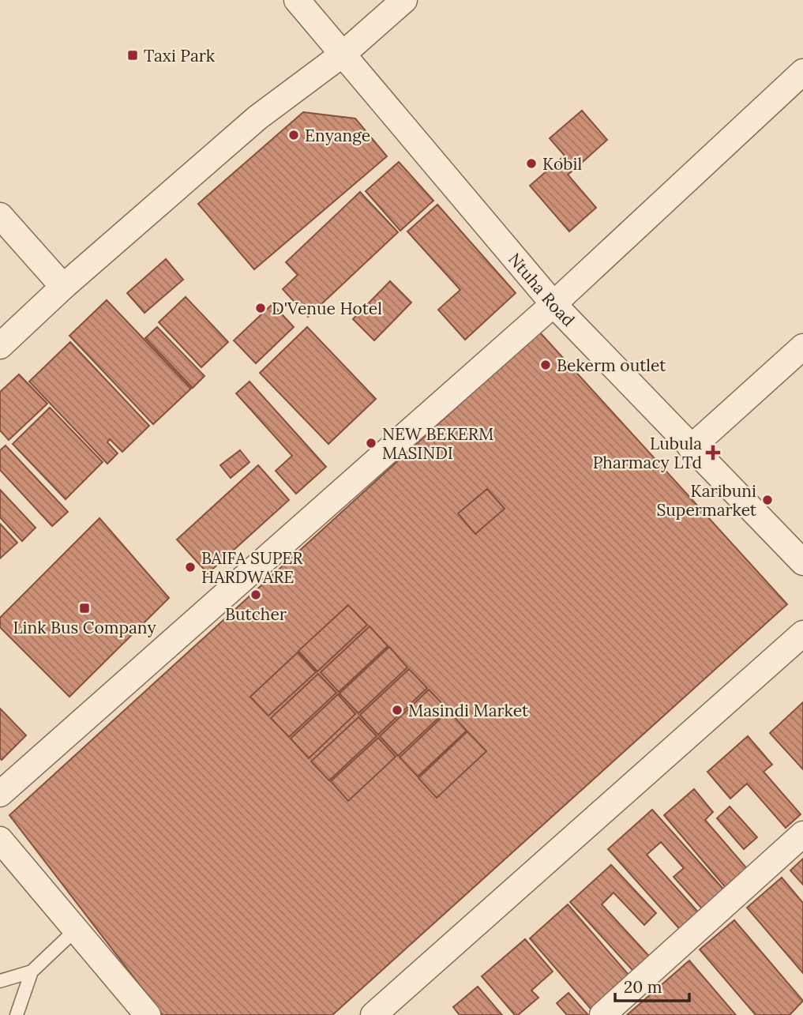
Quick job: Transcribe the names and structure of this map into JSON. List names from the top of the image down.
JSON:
{
  "streets": {
    "street": ["Ntuha Road"]
  },
  "places": {
    "transit": ["Taxi Park", "Link Bus Company"],
    "other": [
      "Enyange",
      "Kobil",
      "D'Venue Hotel",
      "Bekerm outlet",
      "NEW BEKERM MASINDI",
      "Karibuni Supermarket",
      "BAIFA SUPER HARDWARE",
      "Butcher",
      "Masindi Market"
    ],
    "health": ["Lubula Pharmacy LTd"]
  },
  "scale_bar": "20 m"
}
